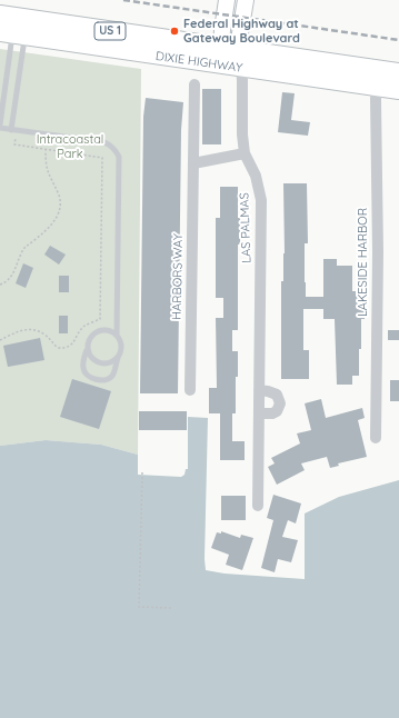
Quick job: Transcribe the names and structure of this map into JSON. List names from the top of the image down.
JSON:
{
  "streets": {
    "main road": ["US 1", "DIXIE HIGHWAY"],
    "street": ["LAS PALMAS", "LAKESIDE HARBOR", "HARBORS WAY"]
  },
  "crossings": [
    ["DIXIE HIGHWAY", "LAS PALMAS"],
    ["DIXIE HIGHWAY", "LAKESIDE HARBOR"]
  ],
  "parks": ["Intracoastal Park"],
  "places": ["Federal Highway at Gateway Boulevard"]
}
